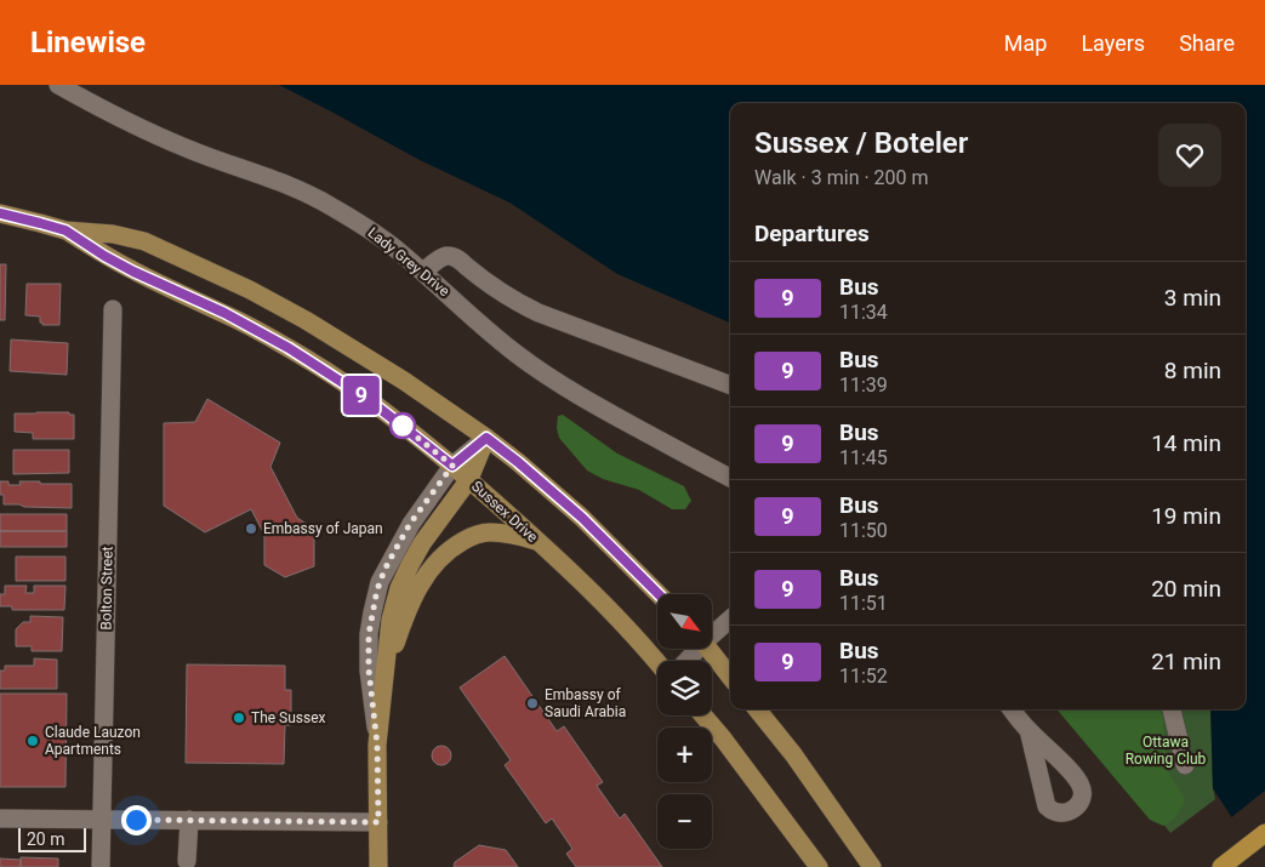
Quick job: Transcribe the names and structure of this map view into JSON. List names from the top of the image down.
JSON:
{
  "streets": {
    "main road": ["Sussex Drive"],
    "street": ["Lady Grey Drive", "Bolton Street"]
  },
  "parks": ["Ottawa Rowing Club"],
  "places": [
    "Embassy of Japan",
    "Embassy of Saudi Arabia",
    "The Sussex",
    "Claude Lauzon Apartments"
  ],
  "lines": ["bus line 9"],
  "scale_bar": "20 m",
  "north": "bottom right",
  "page": {
    "header": "Linewise",
    "nav": ["Map", "Layers", "Share"],
    "on_map": "9",
    "heading": [
      ["Sussex / Boteler", "Walk · 3 min · 200 m"],
      "Departures"
    ],
    "list": [
      {
        "mark": "9",
        "name": "Bus",
        "note": "11:34",
        "value": "3 min"
      },
      {
        "mark": "9",
        "name": "Bus",
        "note": "11:39",
        "value": "8 min"
      },
      {
        "mark": "9",
        "name": "Bus",
        "note": "11:45",
        "value": "14 min"
      },
      {
        "mark": "9",
        "name": "Bus",
        "note": "11:50",
        "value": "19 min"
      },
      {
        "mark": "9",
        "name": "Bus",
        "note": "11:51",
        "value": "20 min"
      },
      {
        "mark": "9",
        "name": "Bus",
        "note": "11:52",
        "value": "21 min"
      }
    ],
    "map_buttons": ["+", "−"],
    "scale": "20 m"
  }
}
